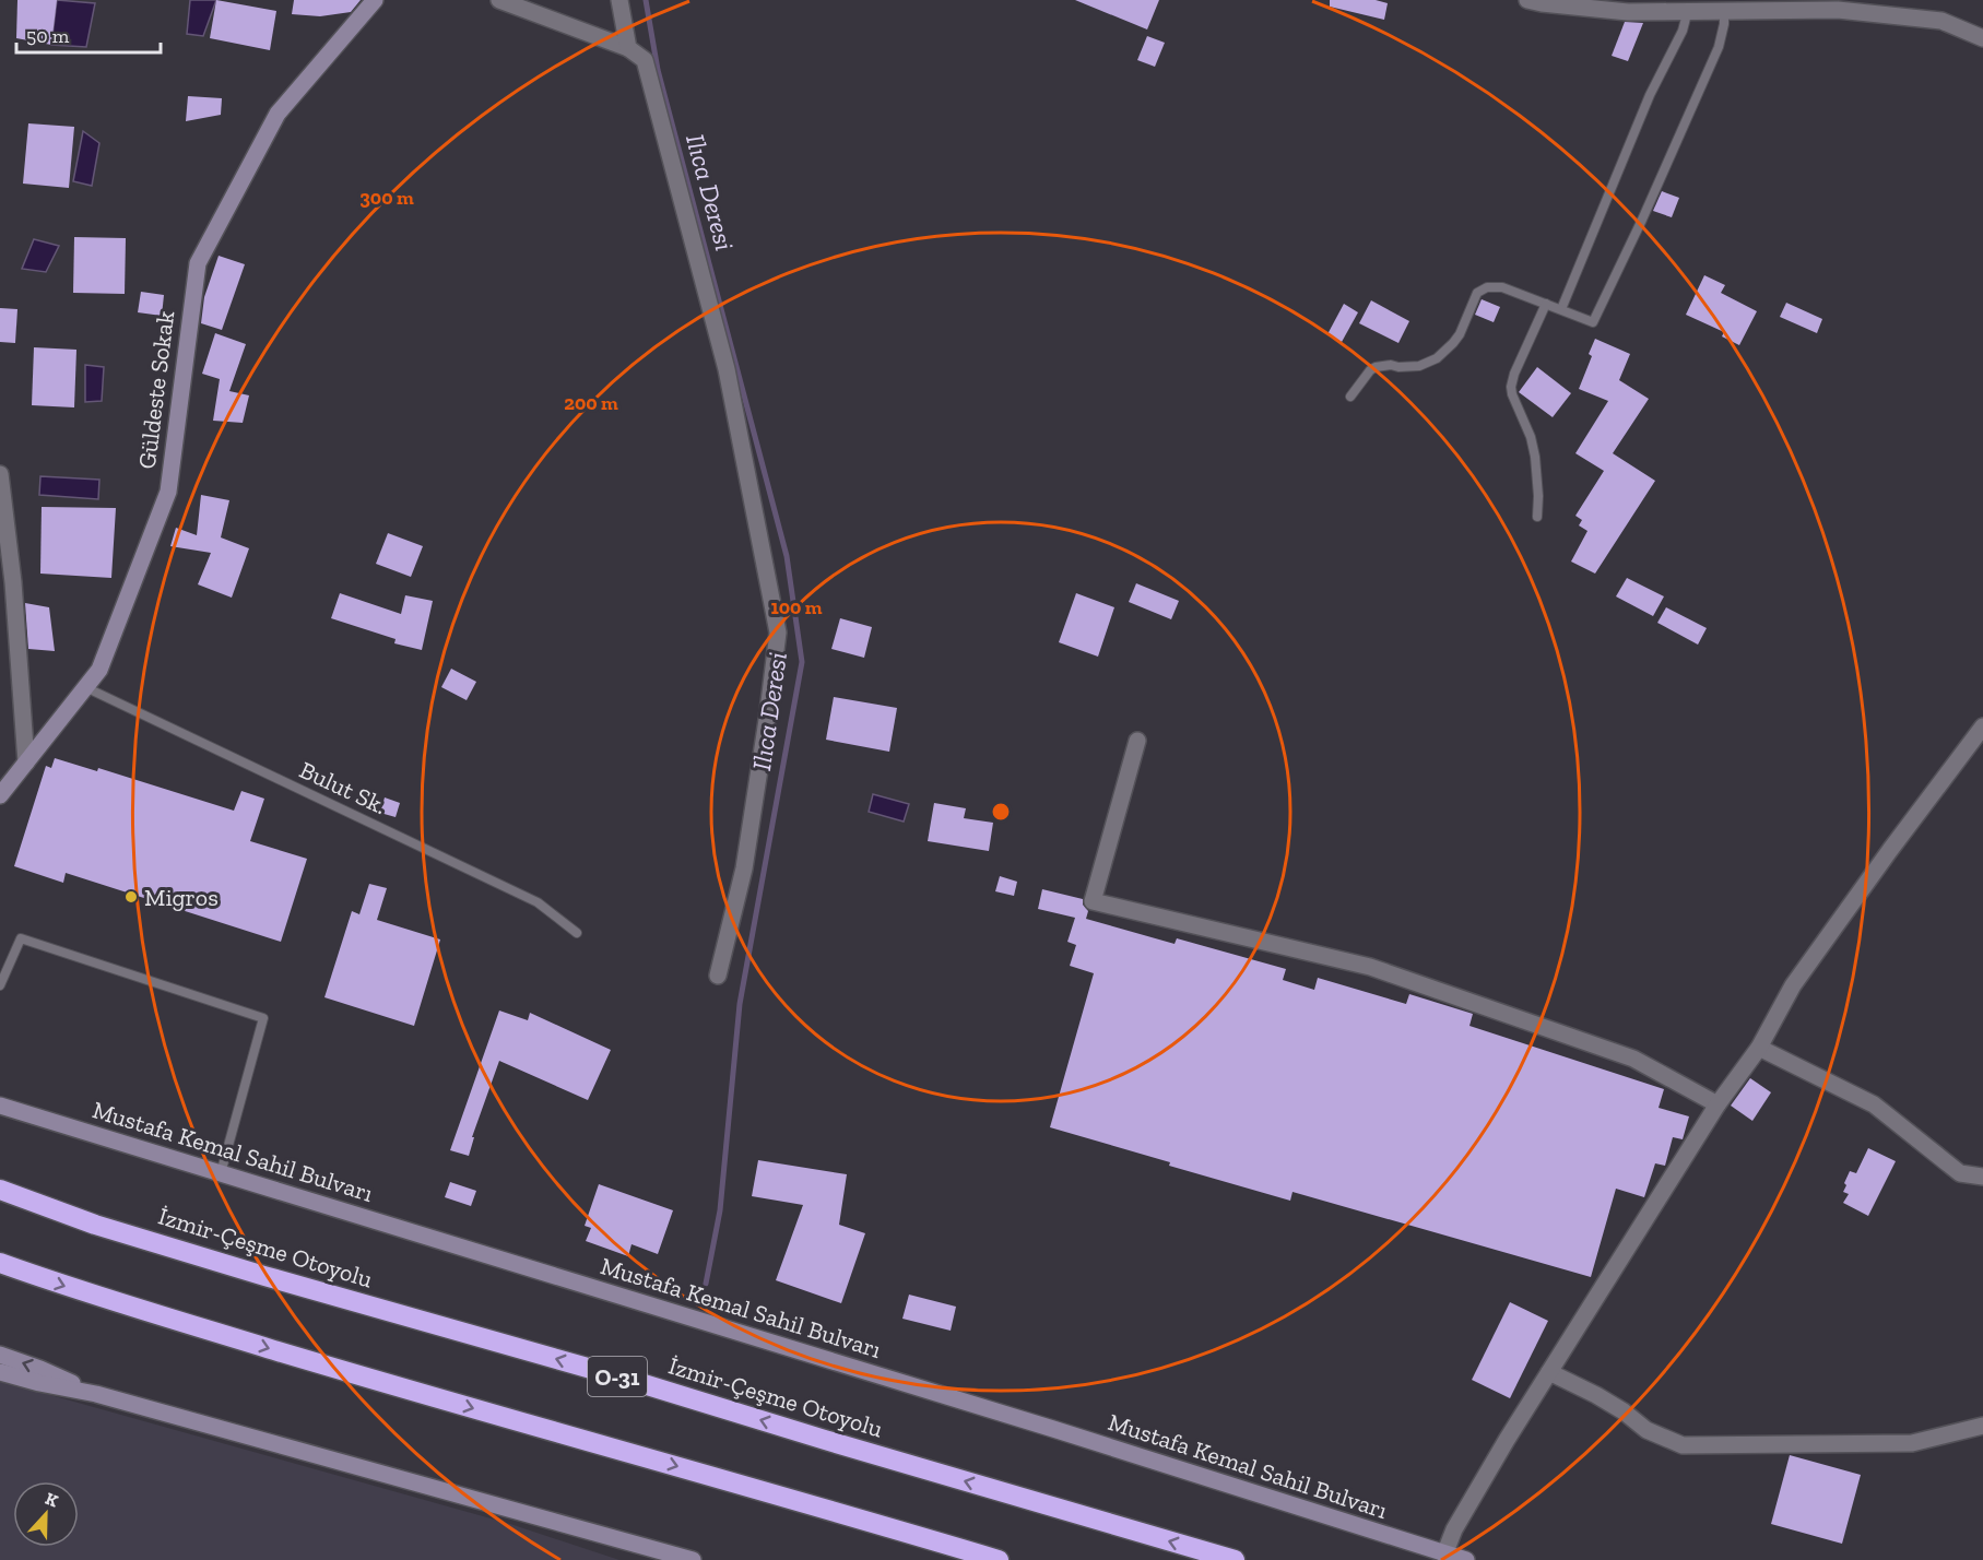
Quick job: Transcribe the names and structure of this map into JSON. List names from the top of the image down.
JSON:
{
  "streets": {
    "highway": ["İzmir-Çeşme Otoyolu", "O-31"],
    "street": ["Güldeste Sokak", "Mustafa Kemal Sahil Bulvarı"],
    "lane": ["Bulut Sk."]
  },
  "crossings": [
    ["Güldeste Sokak", "Bulut Sk."]
  ],
  "water": ["Ilıca Deresi"],
  "places": ["Migros"],
  "scale_bar": "50 m",
  "north": "top",
  "rings": ["300 m", "200 m", "100 m"]
}
